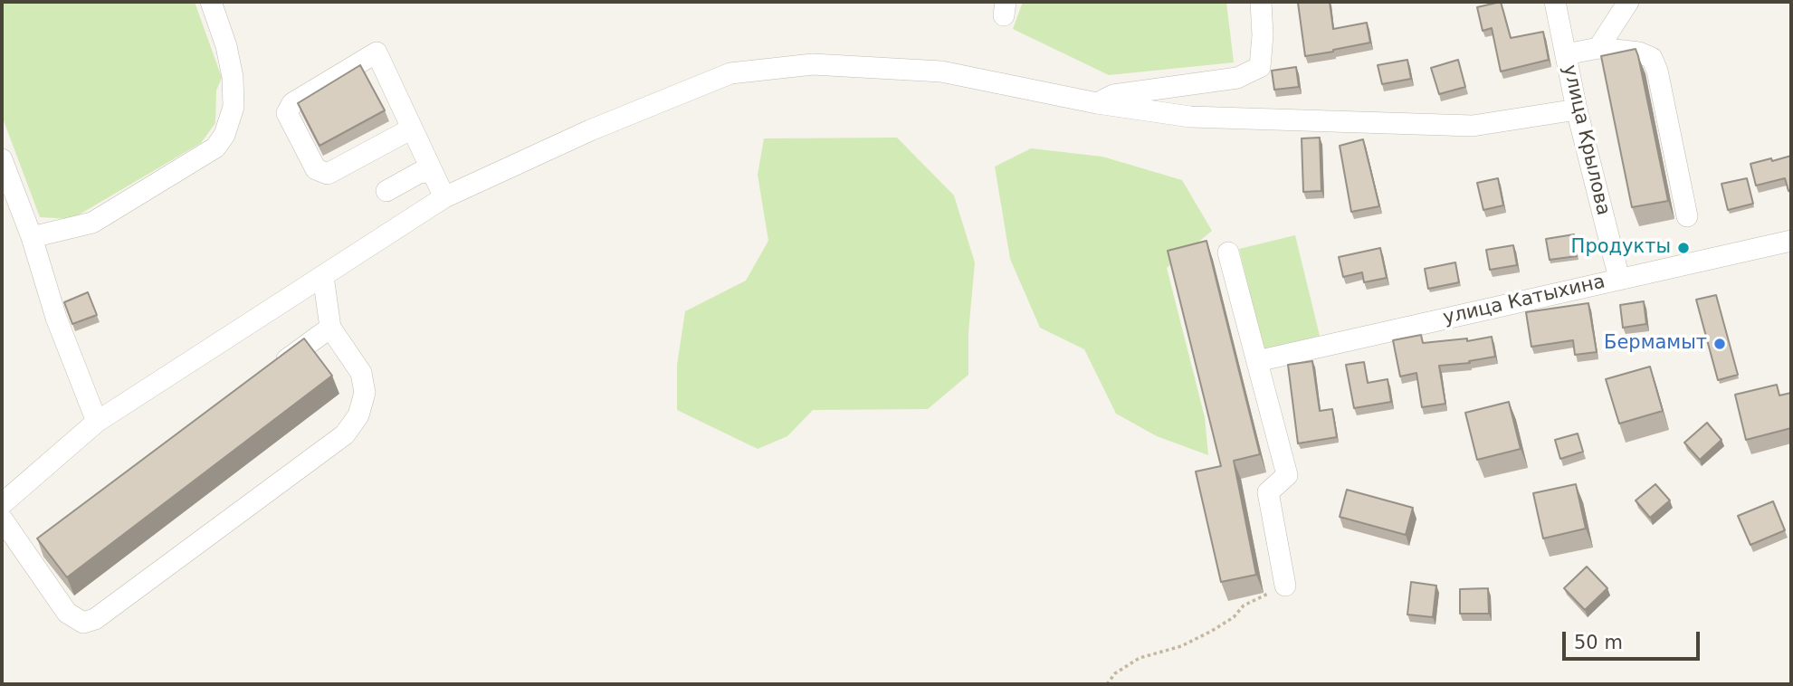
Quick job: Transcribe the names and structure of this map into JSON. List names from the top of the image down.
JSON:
{
  "streets": {
    "street": ["улица Крылова", "улица Катыхина"]
  },
  "crossings": [
    ["улица Крылова", "улица Катыхина"]
  ],
  "places": ["Продукты", "Бермамыт"],
  "scale_bar": "50 m"
}
